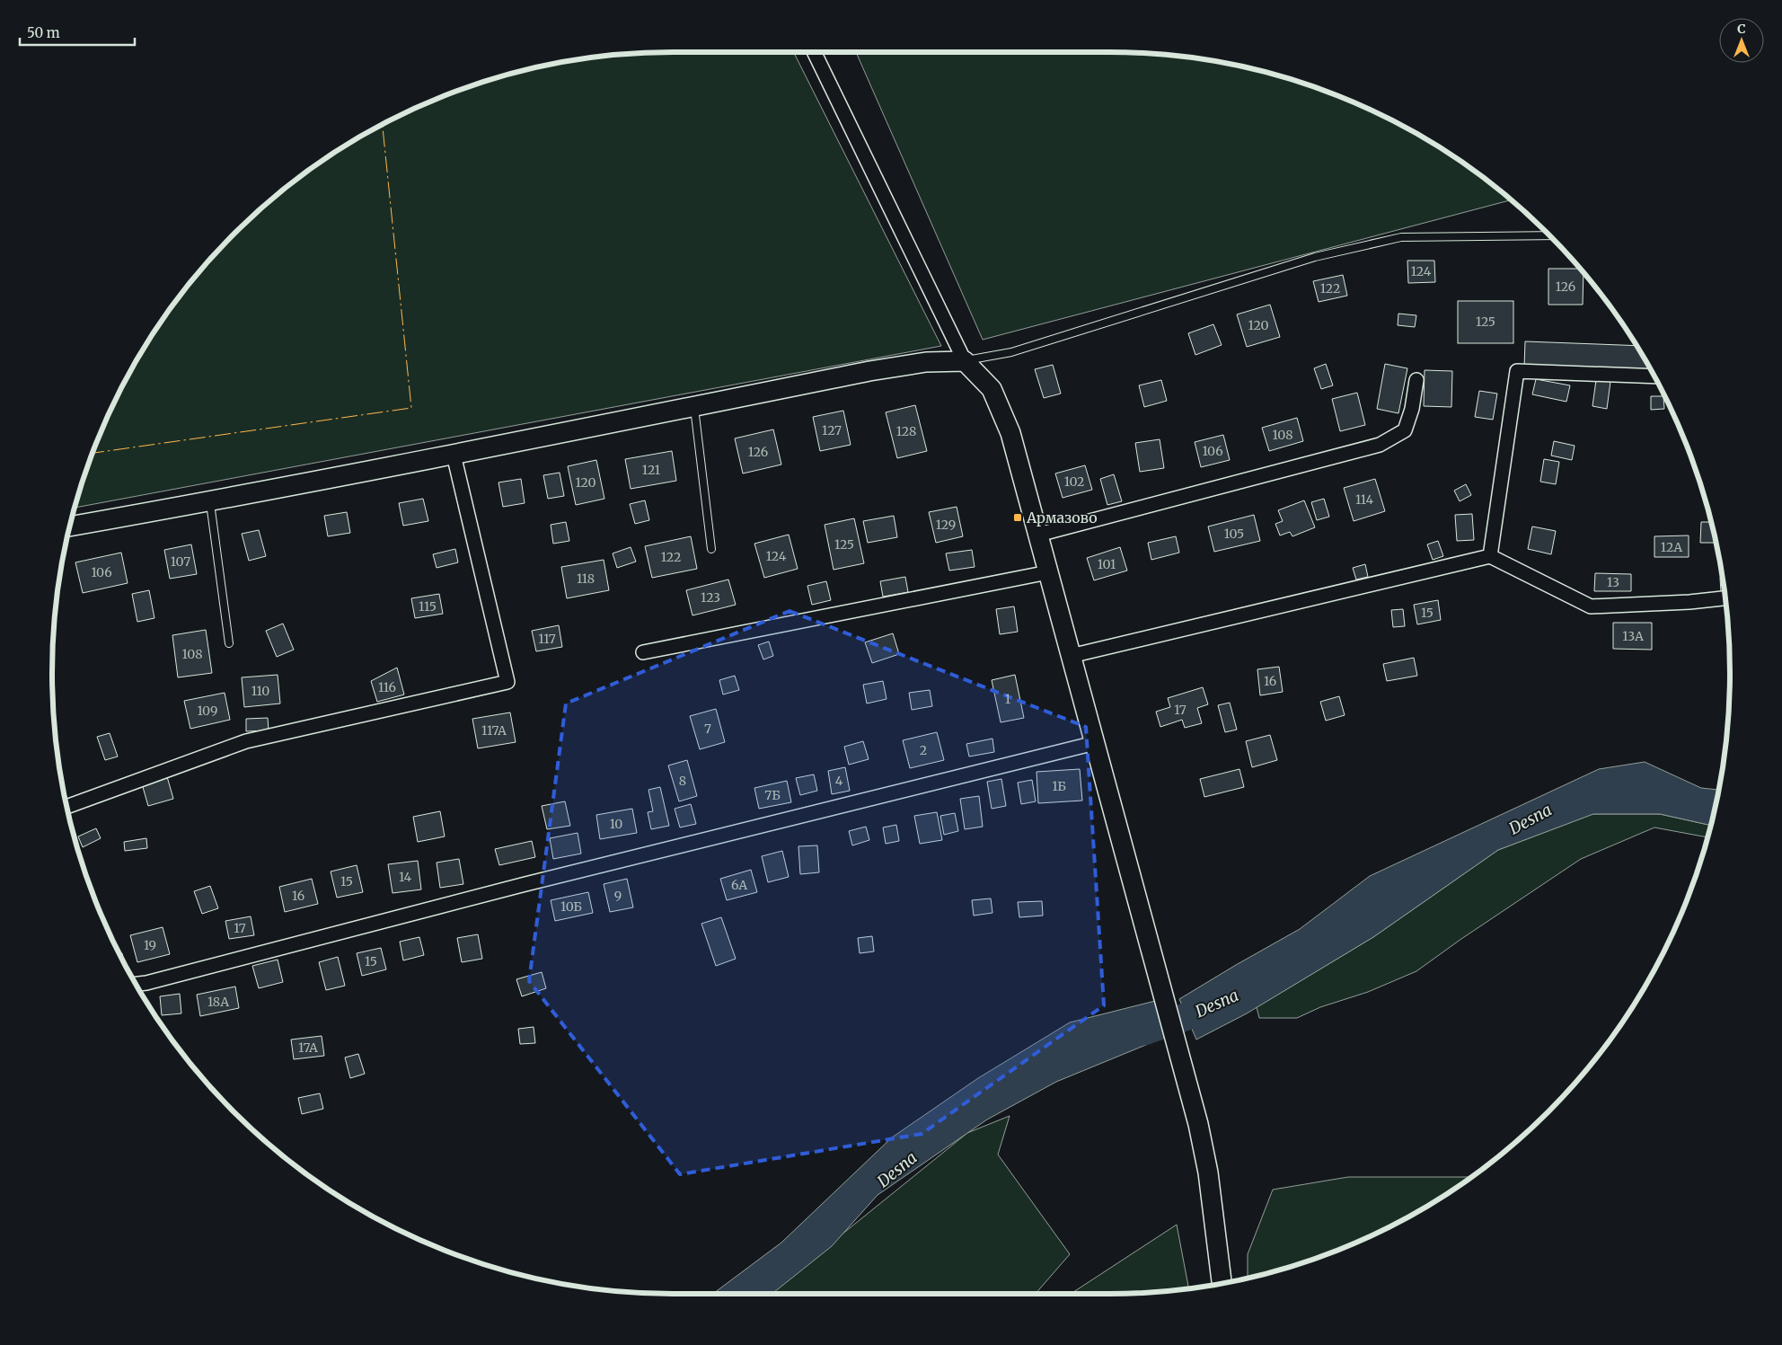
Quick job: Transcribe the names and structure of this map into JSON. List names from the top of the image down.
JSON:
{
  "water": ["Desna"],
  "places": {
    "transit": ["Армазово"]
  },
  "house_numbers": [
    "124",
    "126",
    "122",
    "125",
    "120",
    "127",
    "128",
    "108",
    "106",
    "126",
    "121",
    "102",
    "120",
    "114",
    "129",
    "105",
    "125",
    "12А",
    "124",
    "122",
    "107",
    "101",
    "106",
    "118",
    "13",
    "123",
    "115",
    "15",
    "13А",
    "117",
    "108",
    "16",
    "116",
    "110",
    "1",
    "17",
    "109",
    "7",
    "117А",
    "2",
    "8",
    "4",
    "1Б",
    "7Б",
    "10",
    "14",
    "15",
    "6А",
    "16",
    "9",
    "10Б",
    "17",
    "19",
    "15",
    "18А",
    "17А"
  ],
  "scale_bar": "50 m",
  "north": "top"
}
